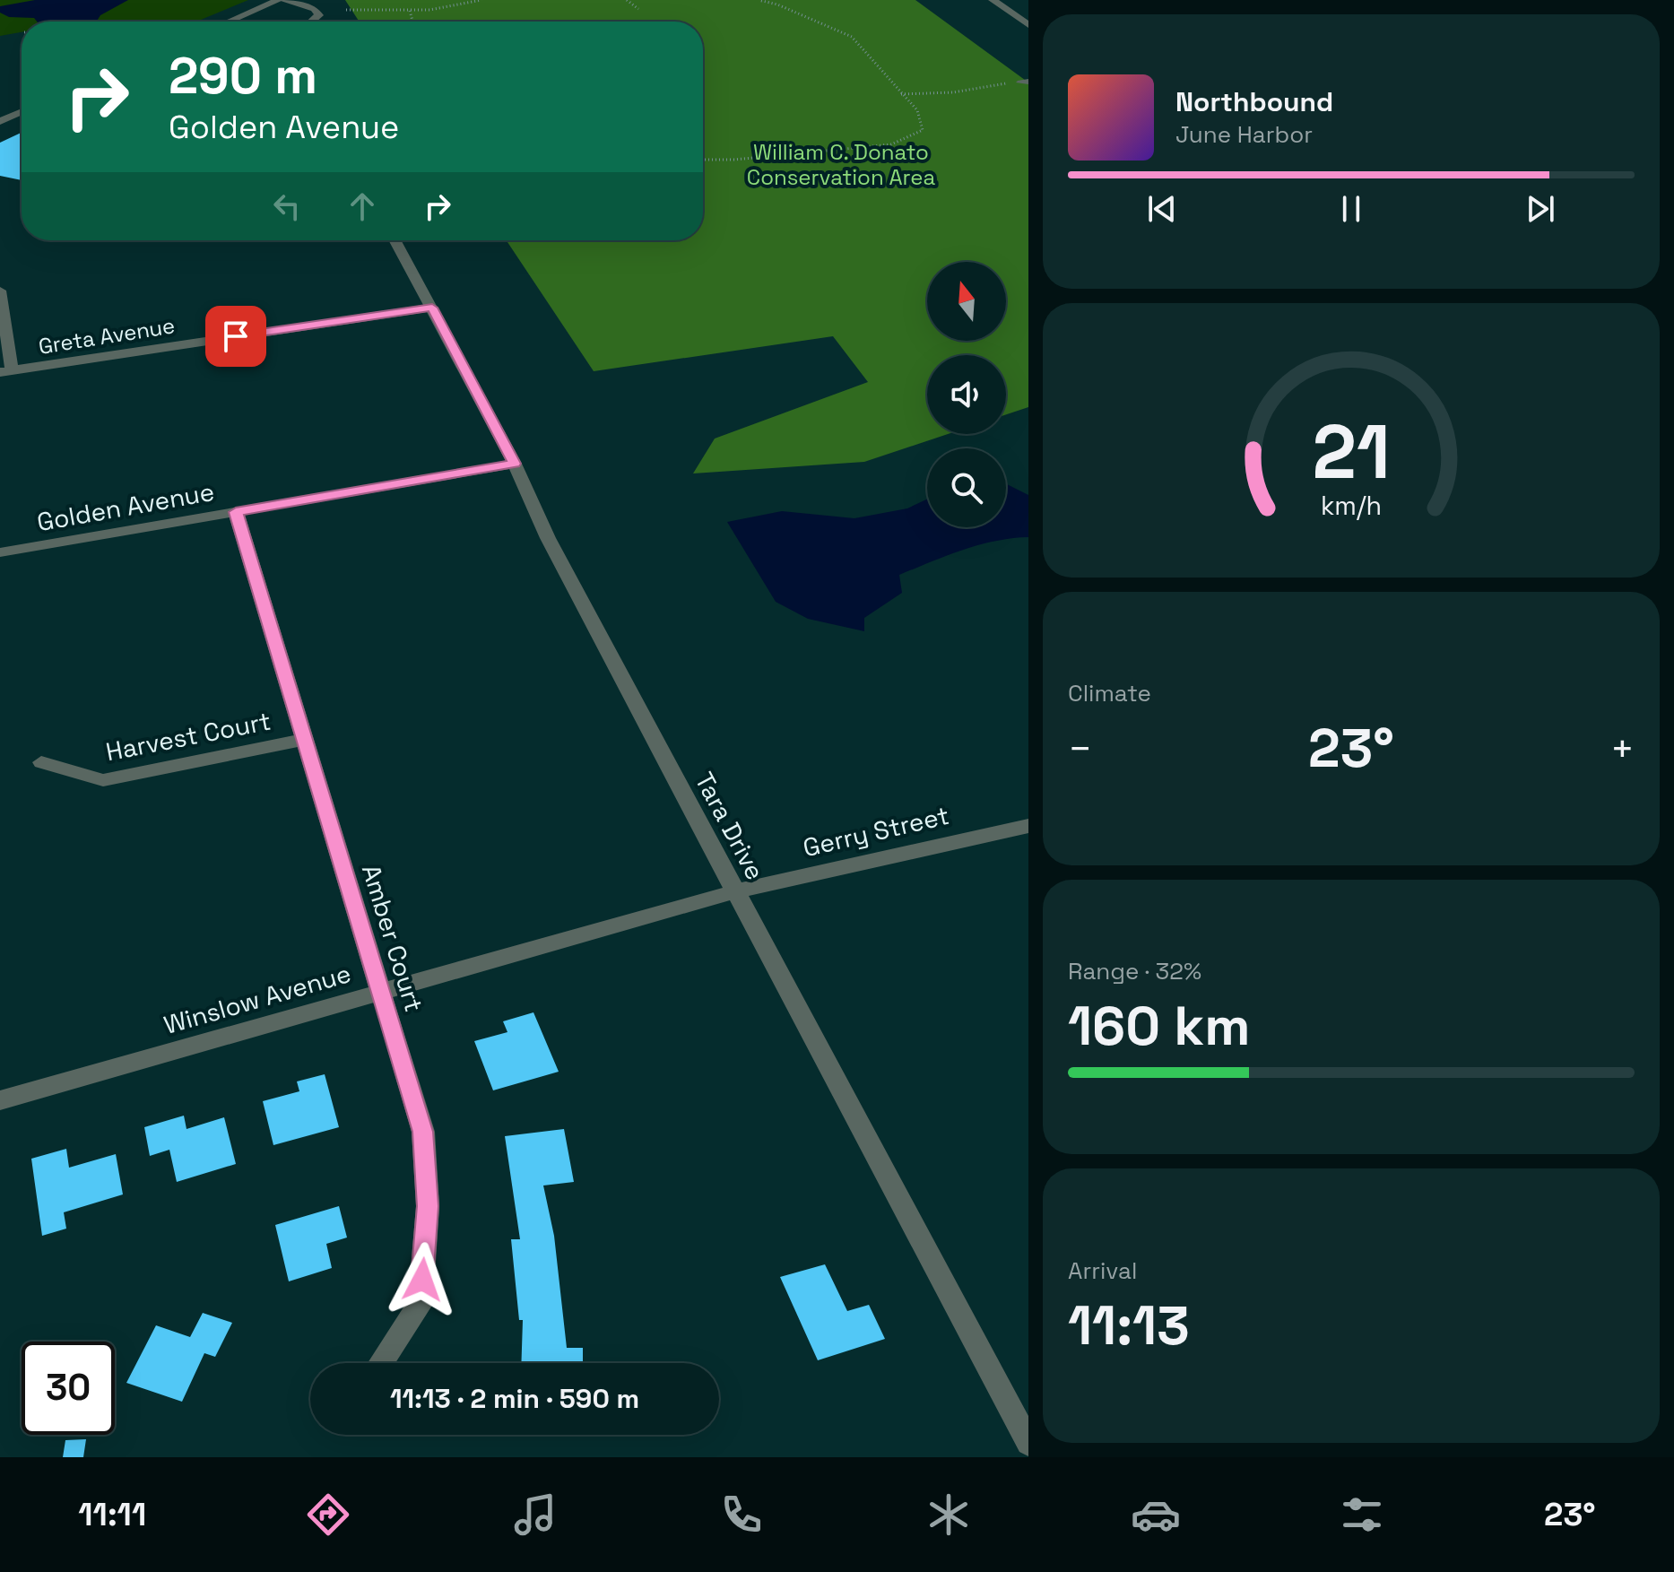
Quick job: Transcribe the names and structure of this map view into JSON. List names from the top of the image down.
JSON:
{
  "streets": {
    "street": [
      "Greta Avenue",
      "Golden Avenue",
      "Harvest Court",
      "Tara Drive",
      "Gerry Street",
      "Amber Court",
      "Winslow Avenue"
    ]
  },
  "crossings": [
    ["Greta Avenue", "Tara Drive"],
    ["Golden Avenue", "Tara Drive"],
    ["Golden Avenue", "Amber Court"],
    ["Harvest Court", "Amber Court"],
    ["Tara Drive", "Gerry Street"],
    ["Tara Drive", "Winslow Avenue"],
    ["Gerry Street", "Winslow Avenue"],
    ["Amber Court", "Winslow Avenue"]
  ],
  "parks": ["William C. Donato Conservation Area"],
  "north": "top",
  "page": {
    "turn": ["290 m", "Golden Avenue"],
    "song": ["Northbound", "June Harbor"],
    "tile": [
      "Climate",
      ["Range · 32%", "160 km"],
      ["Arrival", "11:13"]
    ],
    "heat": ["−", "23°", "+"],
    "limit": "30",
    "trip": "11:13 · 2 min · 590 m",
    "tabs": ["11:11", "23°"],
    "gauge": ["21", "km/h"]
  }
}
